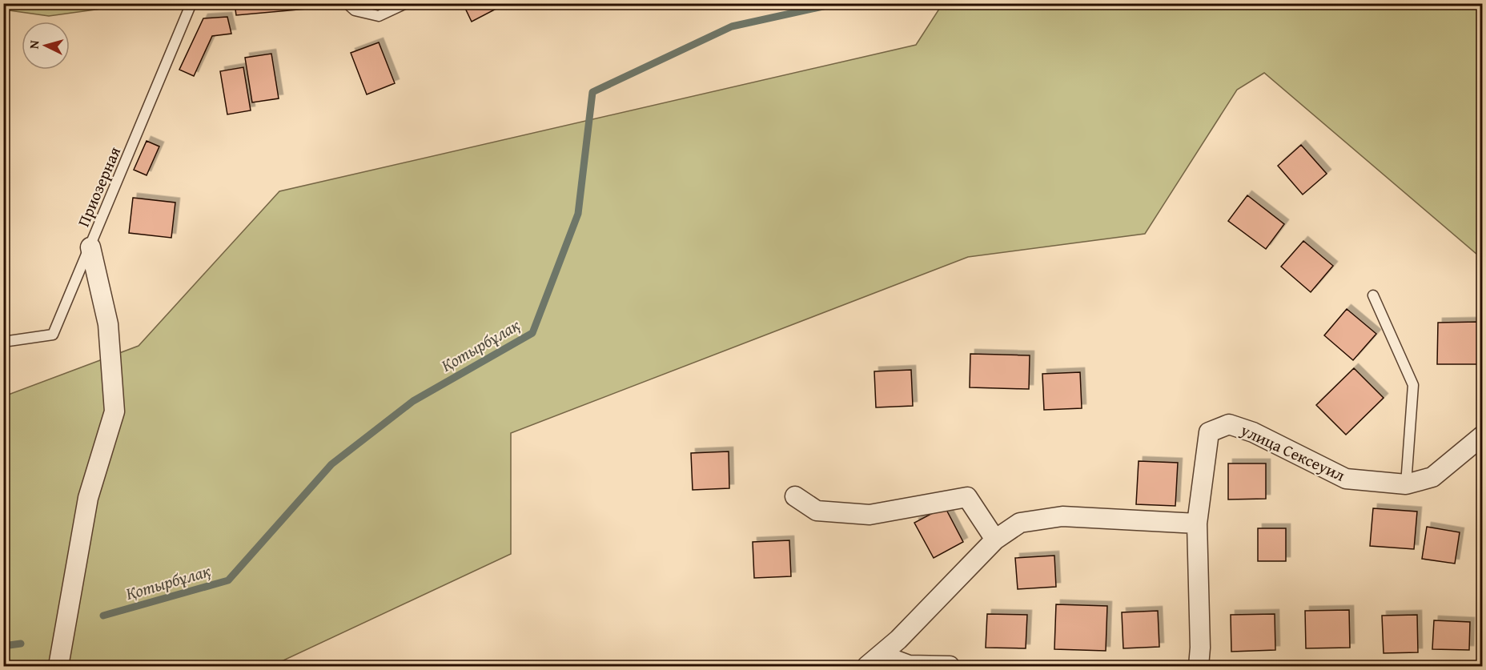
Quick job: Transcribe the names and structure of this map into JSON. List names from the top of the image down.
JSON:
{
  "streets": {
    "street": ["улица Сексеуил"],
    "lane": ["Приозерная"]
  },
  "water": ["Қотырбұлақ"],
  "north": "left"
}
